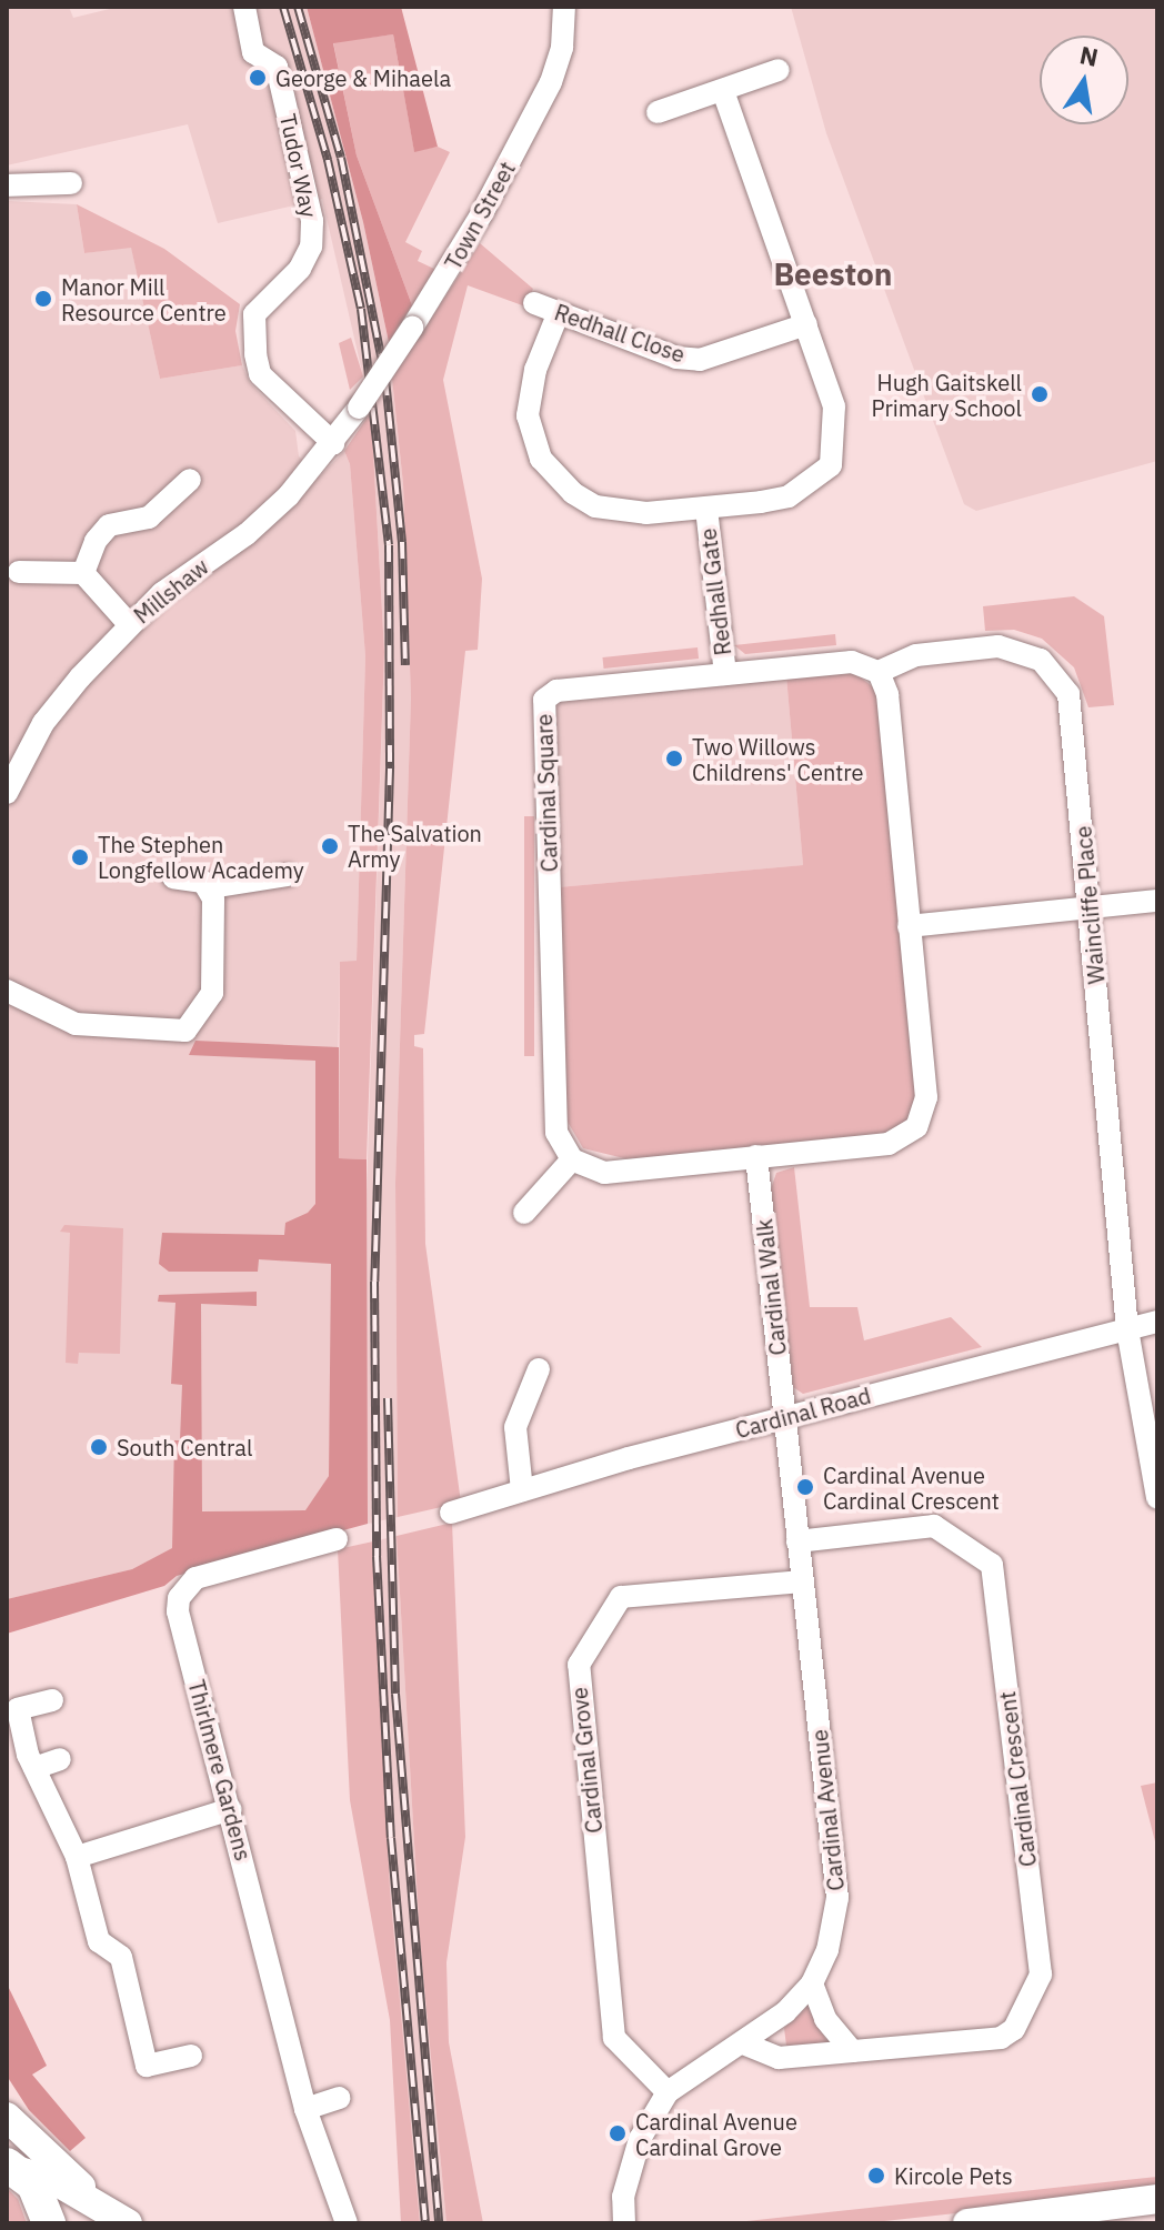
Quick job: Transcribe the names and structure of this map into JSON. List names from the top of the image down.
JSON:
{
  "streets": {
    "street": [
      "Tudor Way",
      "Town Street",
      "Redhall Close",
      "Millshaw",
      "Redhall Gate",
      "Cardinal Square",
      "Waincliffe Place",
      "Cardinal Walk",
      "Cardinal Road",
      "Cardinal Grove",
      "Thirlmere Gardens",
      "Cardinal Crescent",
      "Cardinal Avenue"
    ]
  },
  "crossings": [
    ["Tudor Way", "Millshaw"],
    ["Town Street", "Millshaw"],
    ["Redhall Gate", "Cardinal Square"],
    ["Cardinal Square", "Waincliffe Place"],
    ["Waincliffe Place", "Cardinal Road"],
    ["Cardinal Walk", "Cardinal Road"],
    ["Cardinal Walk", "Cardinal Avenue"],
    ["Cardinal Road", "Cardinal Avenue"],
    ["Cardinal Grove", "Cardinal Avenue"],
    ["Cardinal Crescent", "Cardinal Avenue"]
  ],
  "districts": ["Beeston"],
  "places": [
    "George & Mihaela",
    "Manor Mill Resource Centre",
    "Hugh Gaitskell Primary School",
    "Two Willows Childrens' Centre",
    "The Salvation Army",
    "The Stephen Longfellow Academy",
    "South Central",
    "Cardinal Avenue Cardinal Crescent",
    "Cardinal Avenue Cardinal Grove",
    "Kircole Pets"
  ],
  "north": "top"
}
